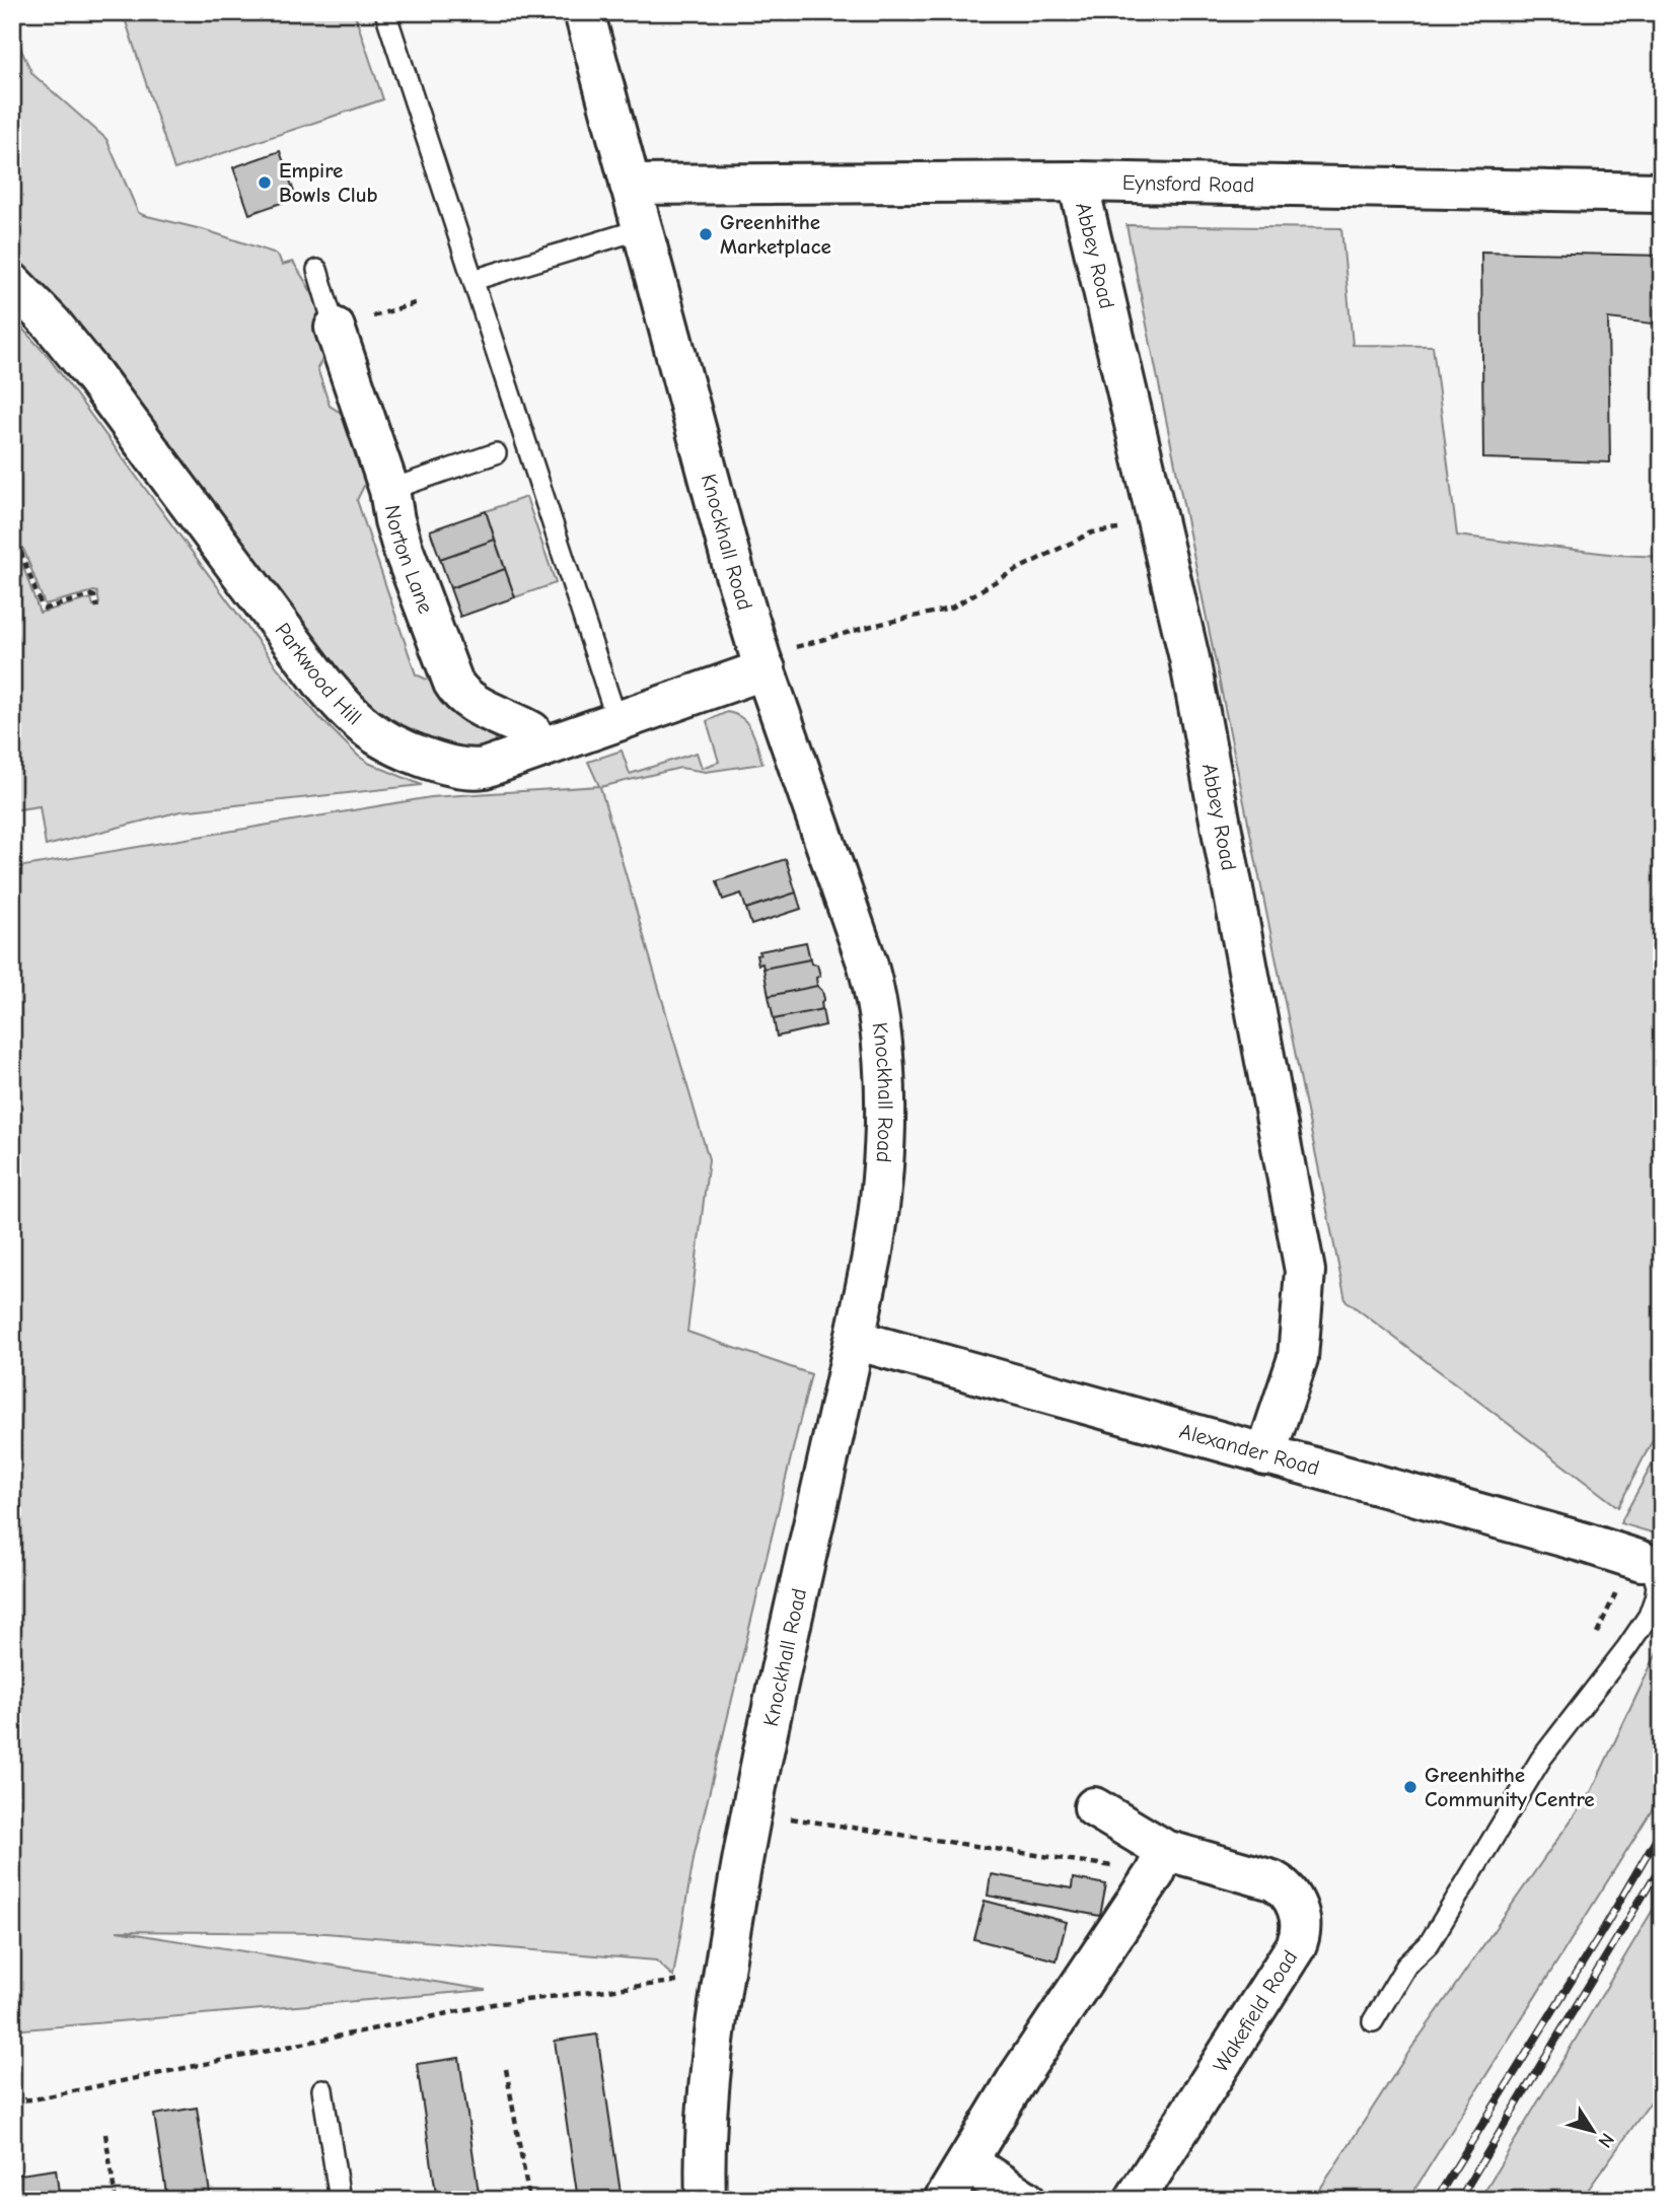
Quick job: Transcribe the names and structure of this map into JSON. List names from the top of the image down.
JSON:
{
  "streets": {
    "street": [
      "Eynsford Road",
      "Abbey Road",
      "Knockhall Road",
      "Norton Lane",
      "Parkwood Hill",
      "Alexander Road",
      "Wakefield Road"
    ]
  },
  "crossings": [
    ["Eynsford Road", "Abbey Road"],
    ["Eynsford Road", "Knockhall Road"],
    ["Abbey Road", "Alexander Road"],
    ["Knockhall Road", "Parkwood Hill"],
    ["Knockhall Road", "Alexander Road"],
    ["Norton Lane", "Parkwood Hill"]
  ],
  "places": ["Empire Bowls Club", "Greenhithe Marketplace", "Greenhithe Community Centre"],
  "north": "bottom right"
}
